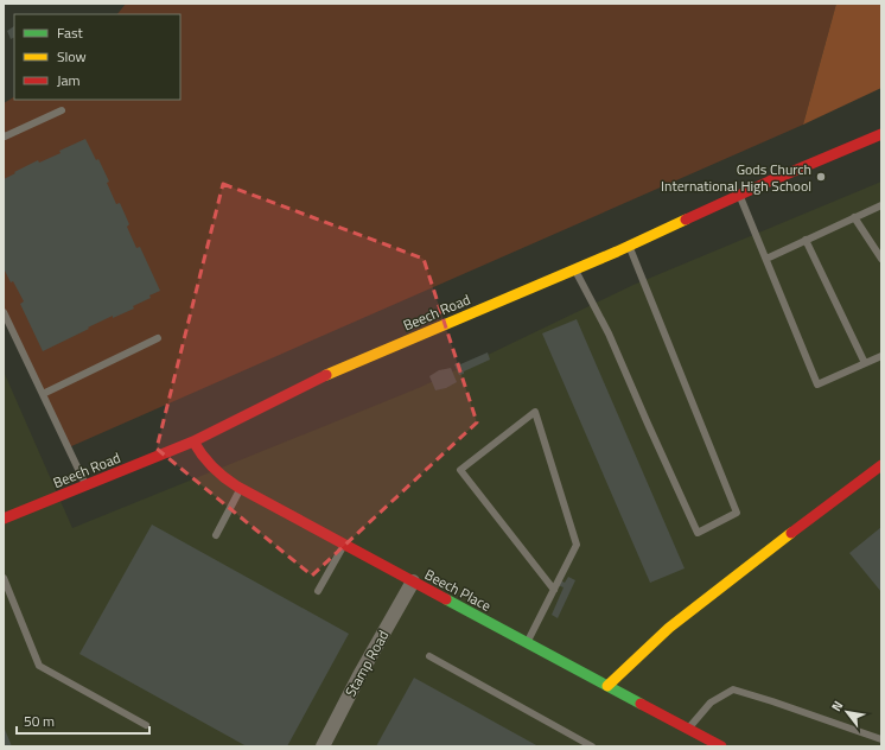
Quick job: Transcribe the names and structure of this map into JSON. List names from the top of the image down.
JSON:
{
  "streets": {
    "street": ["Beech Road", "Beech Place", "Stamp Road"]
  },
  "crossings": [
    ["Beech Road", "Beech Place"],
    ["Beech Place", "Stamp Road"]
  ],
  "places": ["Gods Church International High School"],
  "legend": ["Fast", "Slow", "Jam"],
  "scale_bar": "50 m",
  "north": "top left"
}
